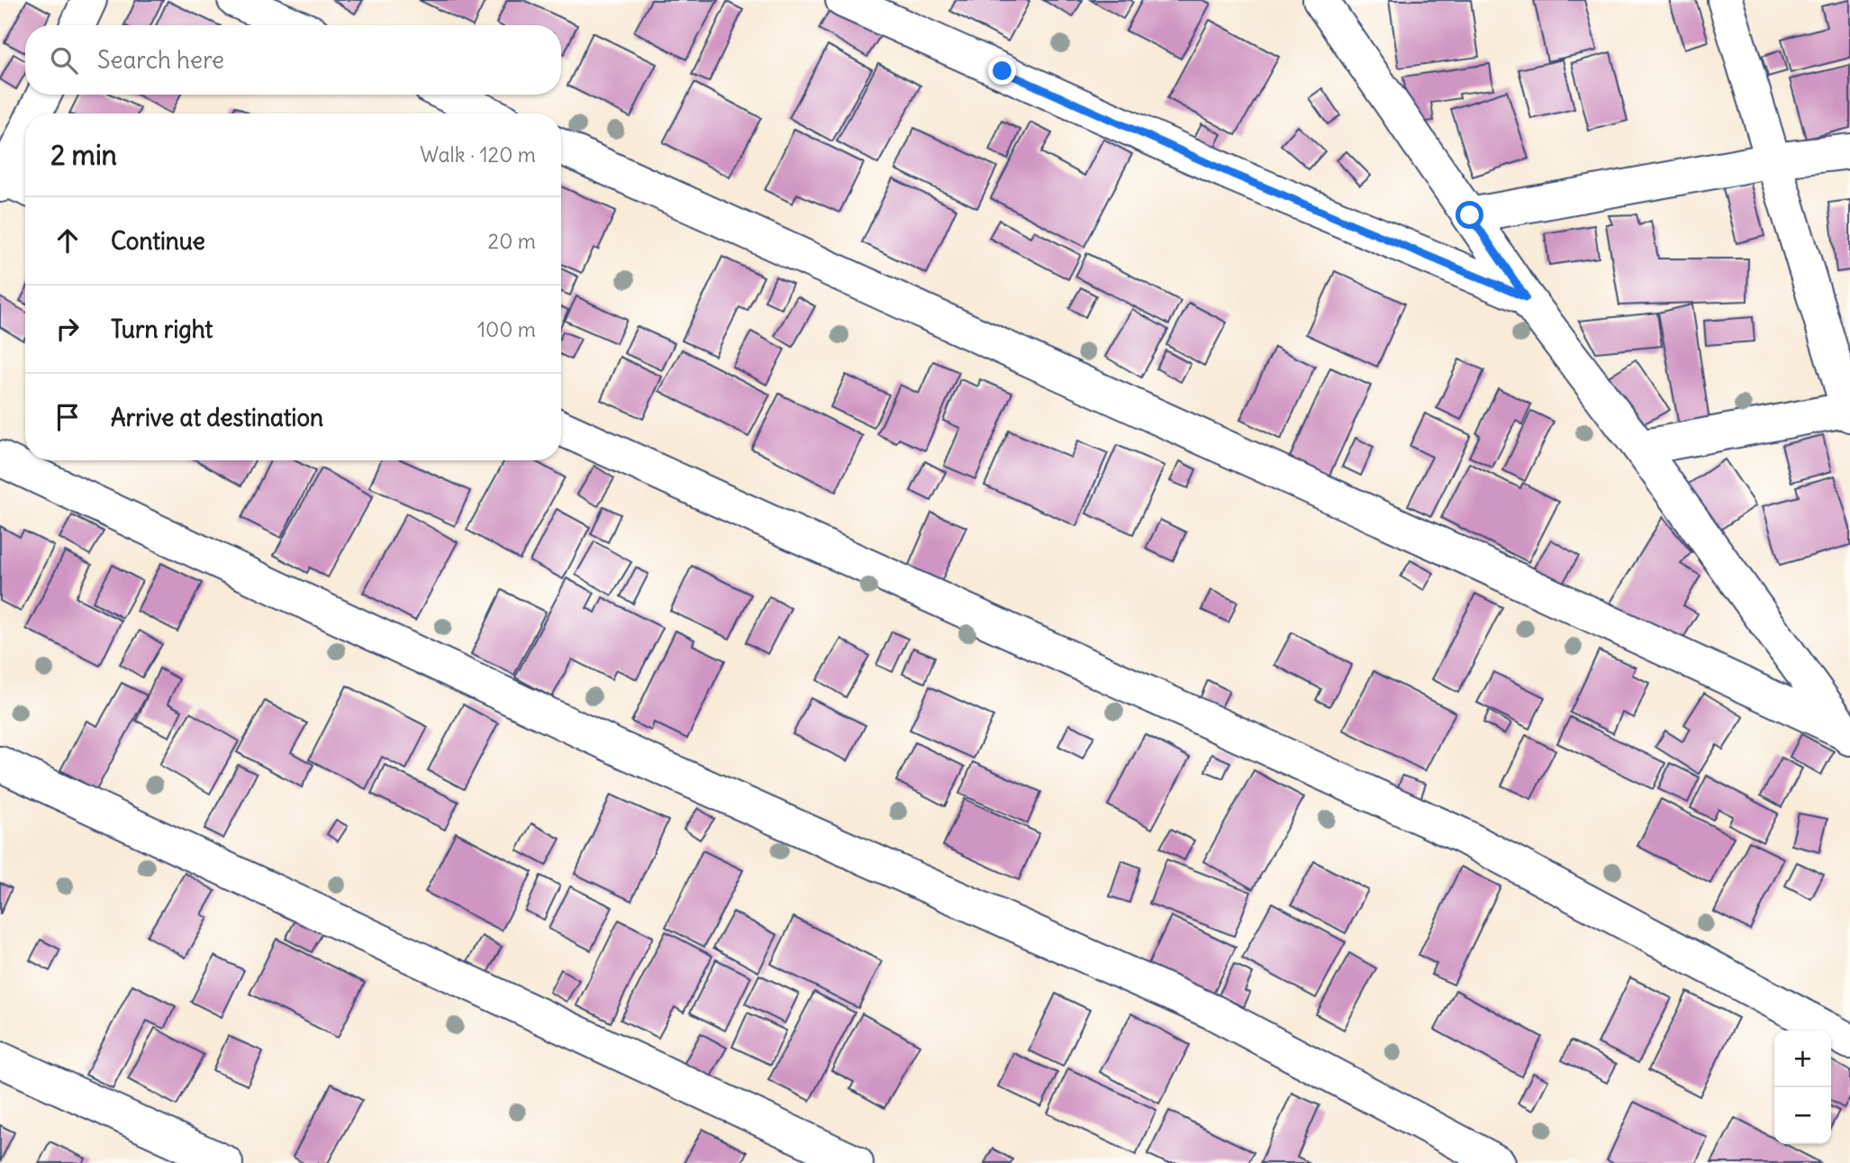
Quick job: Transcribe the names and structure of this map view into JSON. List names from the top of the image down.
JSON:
{
  "page": {
    "search": "Search here",
    "heading": ["2 min", "Walk · 120 m"],
    "list": [
      ["Continue", "20 m"],
      ["Turn right", "100 m"],
      "Arrive at destination"
    ],
    "map_buttons": ["+", "−"]
  }
}
